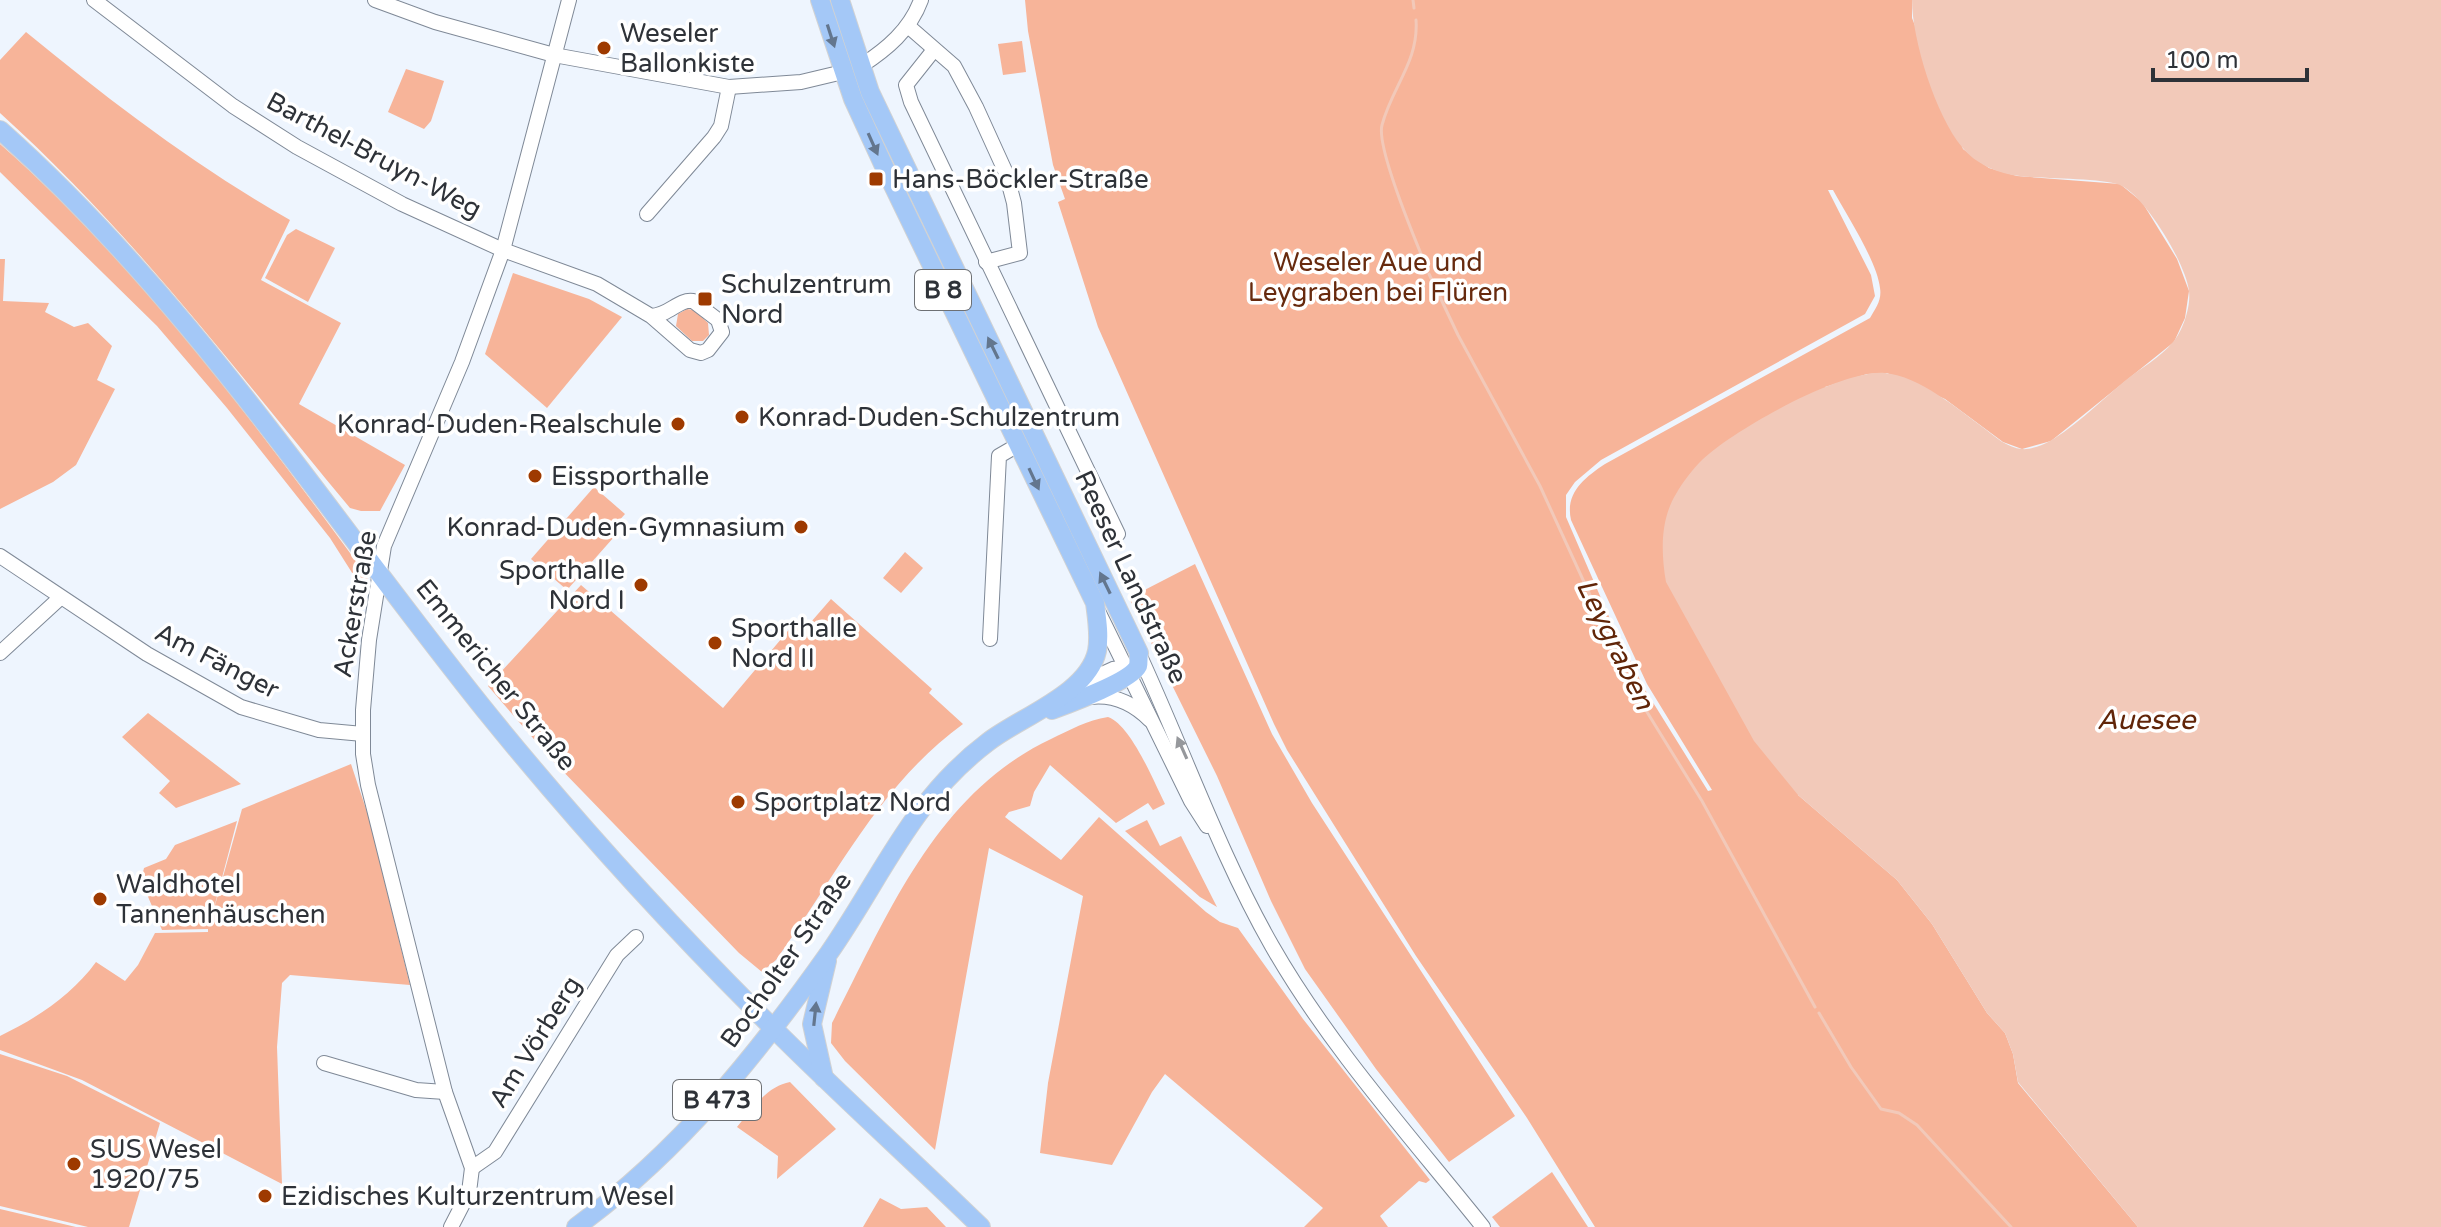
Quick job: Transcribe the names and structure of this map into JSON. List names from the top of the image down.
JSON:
{
  "streets": {
    "main road": [
      "B 8",
      "Reeser Landstraße",
      "Emmericher Straße",
      "Bocholter Straße",
      "B 473"
    ],
    "street": [
      "Barthel-Bruyn-Weg",
      "Ackerstraße",
      "Am Fänger",
      "Am Vörberg"
    ]
  },
  "crossings": [
    ["Barthel-Bruyn-Weg", "Ackerstraße"],
    ["B 8", "Reeser Landstraße"],
    ["B 8", "Bocholter Straße"],
    ["Reeser Landstraße", "Bocholter Straße"],
    ["Ackerstraße", "Am Fänger"],
    ["Ackerstraße", "Emmericher Straße"],
    ["Ackerstraße", "Am Vörberg"],
    ["Emmericher Straße", "Bocholter Straße"]
  ],
  "water": ["Leygraben", "Auesee"],
  "parks": ["Weseler Aue und Leygraben bei Flüren"],
  "places": {
    "other": [
      "Weseler Ballonkiste",
      "Konrad-Duden-Schulzentrum",
      "Konrad-Duden-Realschule",
      "Eissporthalle",
      "Konrad-Duden-Gymnasium",
      "Sporthalle Nord I",
      "Sporthalle Nord II",
      "Sportplatz Nord",
      "Waldhotel Tannenhäuschen",
      "SUS Wesel 1920/75",
      "Ezidisches Kulturzentrum Wesel"
    ],
    "transit": ["Hans-Böckler-Straße", "Schulzentrum Nord"]
  },
  "scale_bar": "100 m"
}
